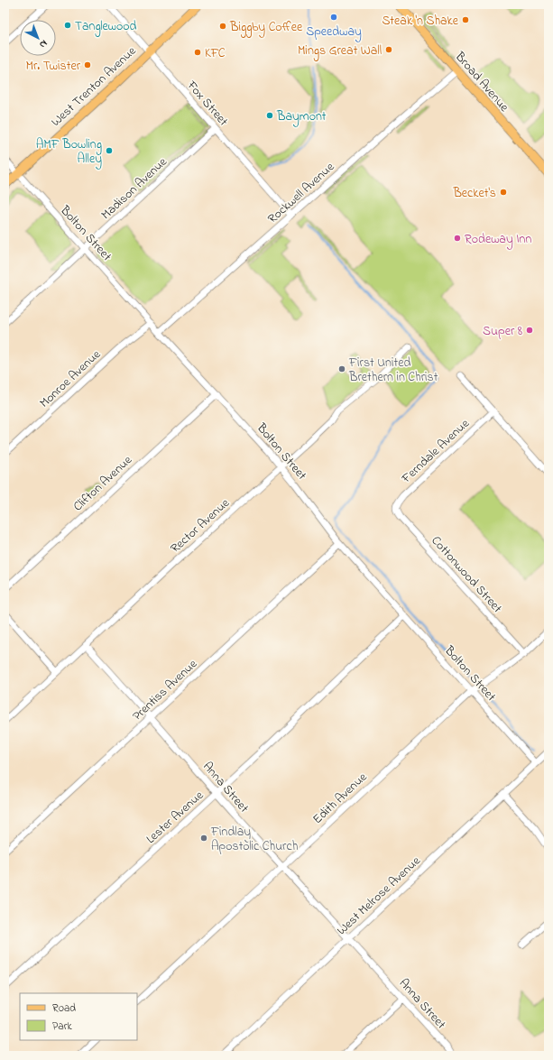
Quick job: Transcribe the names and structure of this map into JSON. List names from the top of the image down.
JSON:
{
  "streets": {
    "main road": ["Broad Avenue", "West Trenton Avenue"],
    "street": [
      "Fox Street",
      "Madison Avenue",
      "Rockwell Avenue",
      "Bolton Street",
      "Monroe Avenue",
      "Ferndale Avenue",
      "Clifton Avenue",
      "Rector Avenue",
      "Cottonwood Street",
      "Prentiss Avenue",
      "Anna Street",
      "Edith Avenue",
      "Lester Avenue",
      "West Melrose Avenue"
    ]
  },
  "crossings": [
    ["Broad Avenue", "Rockwell Avenue"],
    ["West Trenton Avenue", "Fox Street"],
    ["West Trenton Avenue", "Bolton Street"],
    ["Fox Street", "Madison Avenue"],
    ["Fox Street", "Rockwell Avenue"],
    ["Madison Avenue", "Bolton Street"],
    ["Rockwell Avenue", "Bolton Street"],
    ["Bolton Street", "Monroe Avenue"],
    ["Bolton Street", "Clifton Avenue"],
    ["Bolton Street", "Rector Avenue"],
    ["Bolton Street", "Prentiss Avenue"],
    ["Bolton Street", "Edith Avenue"],
    ["Bolton Street", "Lester Avenue"],
    ["Bolton Street", "West Melrose Avenue"],
    ["Ferndale Avenue", "Cottonwood Street"],
    ["Rector Avenue", "Anna Street"],
    ["Cottonwood Street", "Edith Avenue"],
    ["Prentiss Avenue", "Anna Street"],
    ["Anna Street", "Edith Avenue"],
    ["Anna Street", "Lester Avenue"],
    ["Anna Street", "West Melrose Avenue"]
  ],
  "places": [
    "Speedway",
    "Steak 'n Shake",
    "Tanglewood",
    "Biggby Coffee",
    "Mings Great Wall",
    "KFC",
    "Mr. Twister",
    "Baymont",
    "AMF Bowling Alley",
    "Becket's",
    "Rodeway Inn",
    "Super 8",
    "First United Brethern in Christ",
    "Findlay Apostolic Church"
  ],
  "legend": ["Road", "Park"],
  "north": "bottom right"
}
